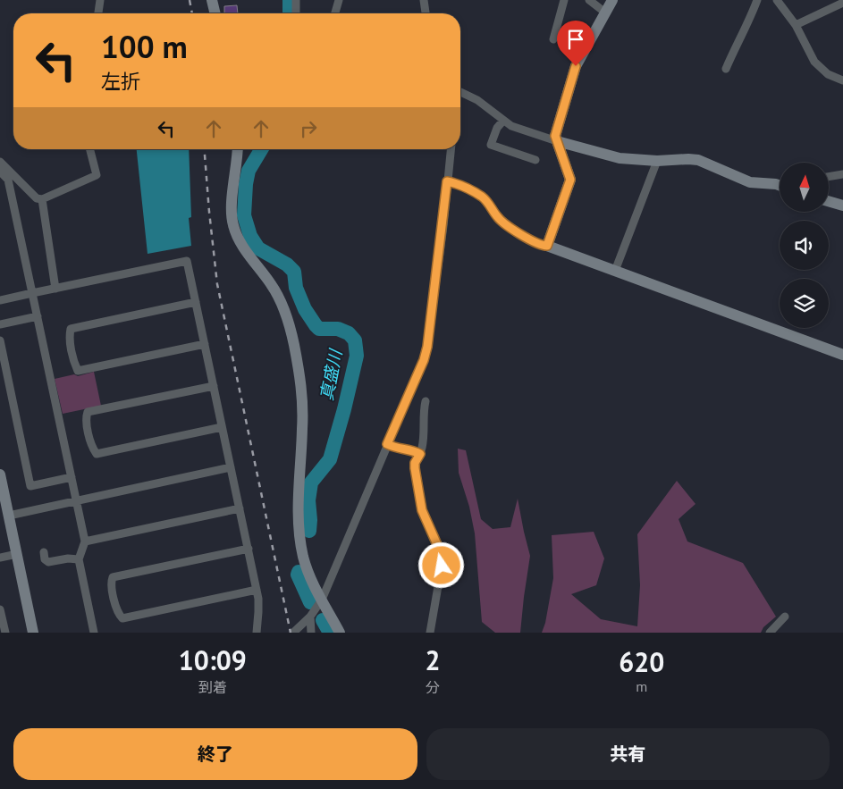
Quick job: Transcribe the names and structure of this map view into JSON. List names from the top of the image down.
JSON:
{
  "water": ["真盛川"],
  "north": "top",
  "page": {
    "turn": ["100 m", "左折"],
    "eta": [
      "10:09",
      "到着",
      "2",
      "分",
      "620",
      "m"
    ],
    "buttons": ["終了", "共有"]
  }
}
